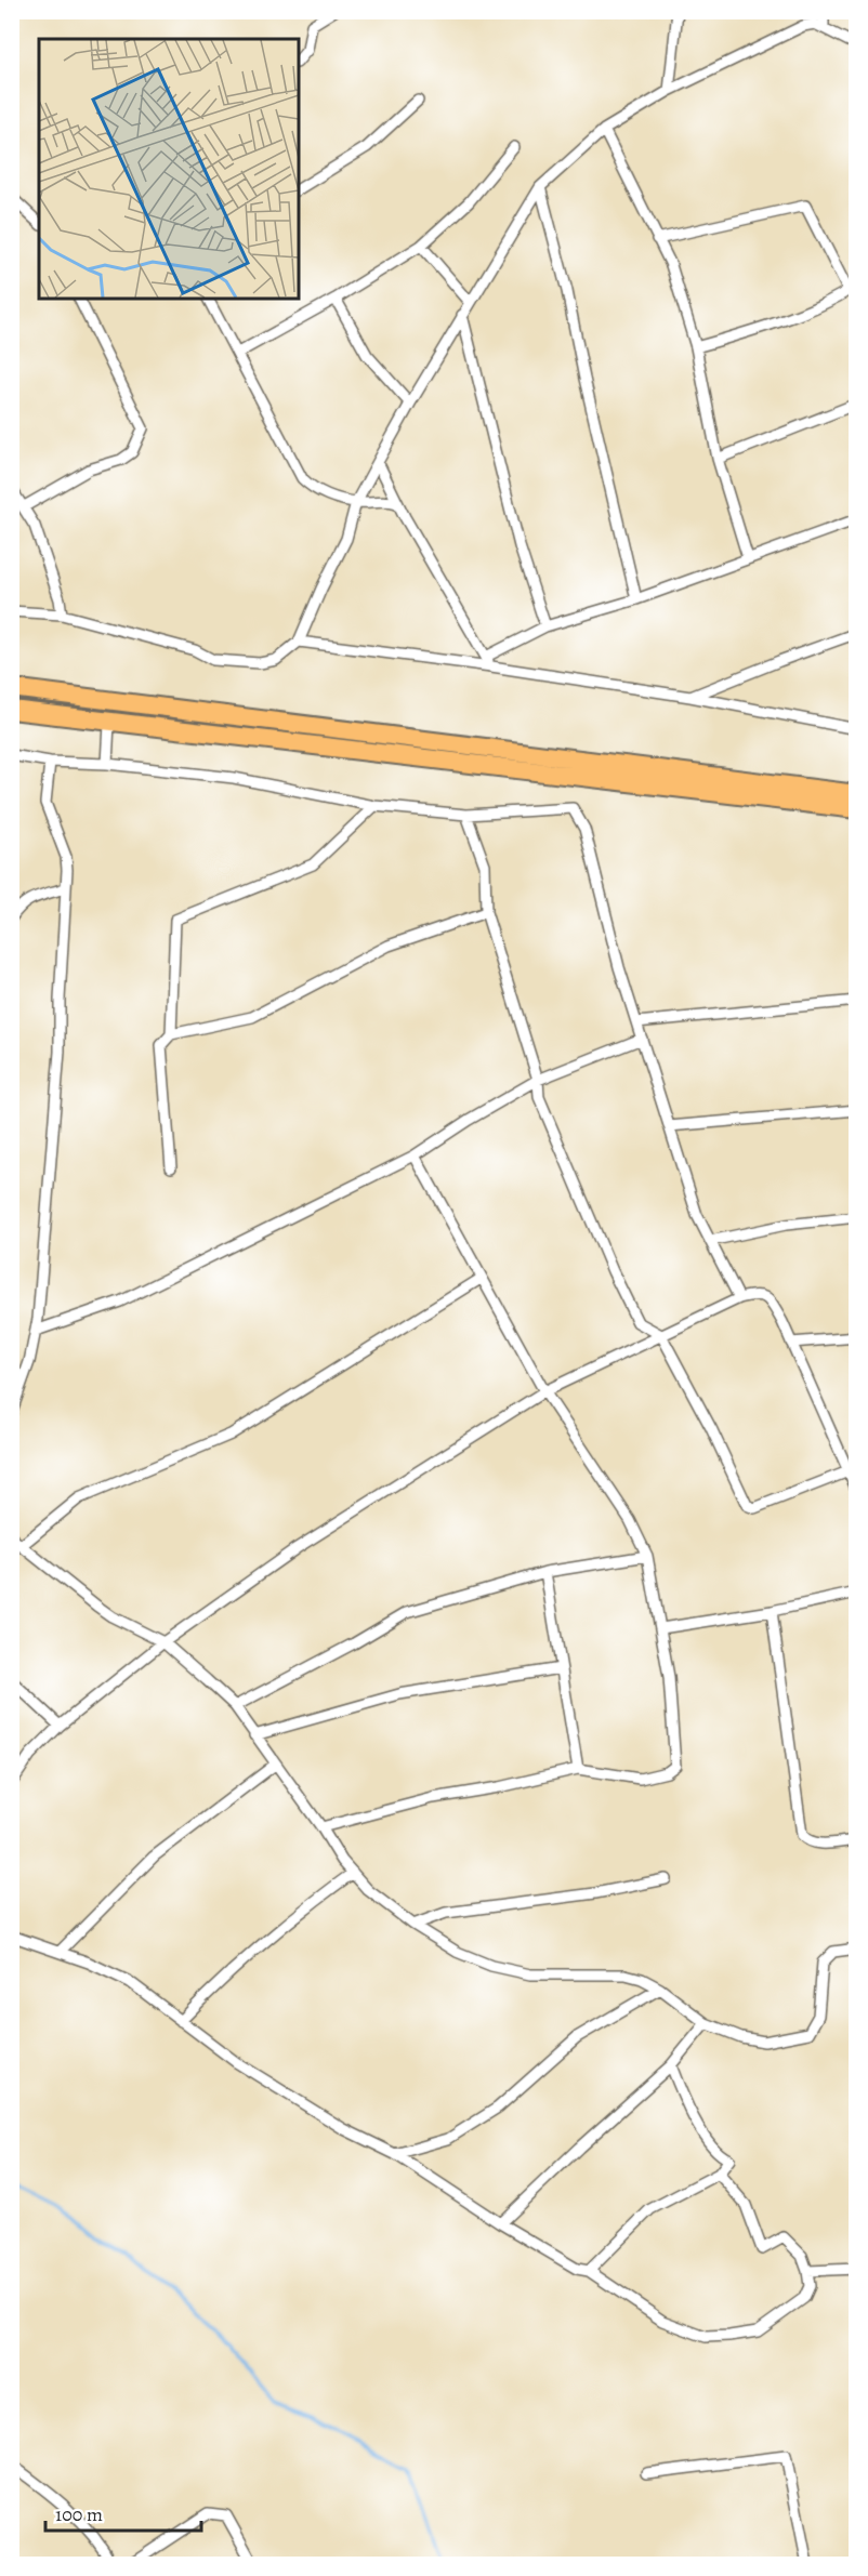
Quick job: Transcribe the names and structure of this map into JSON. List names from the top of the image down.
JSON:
{
  "scale_bar": "100 m"
}
